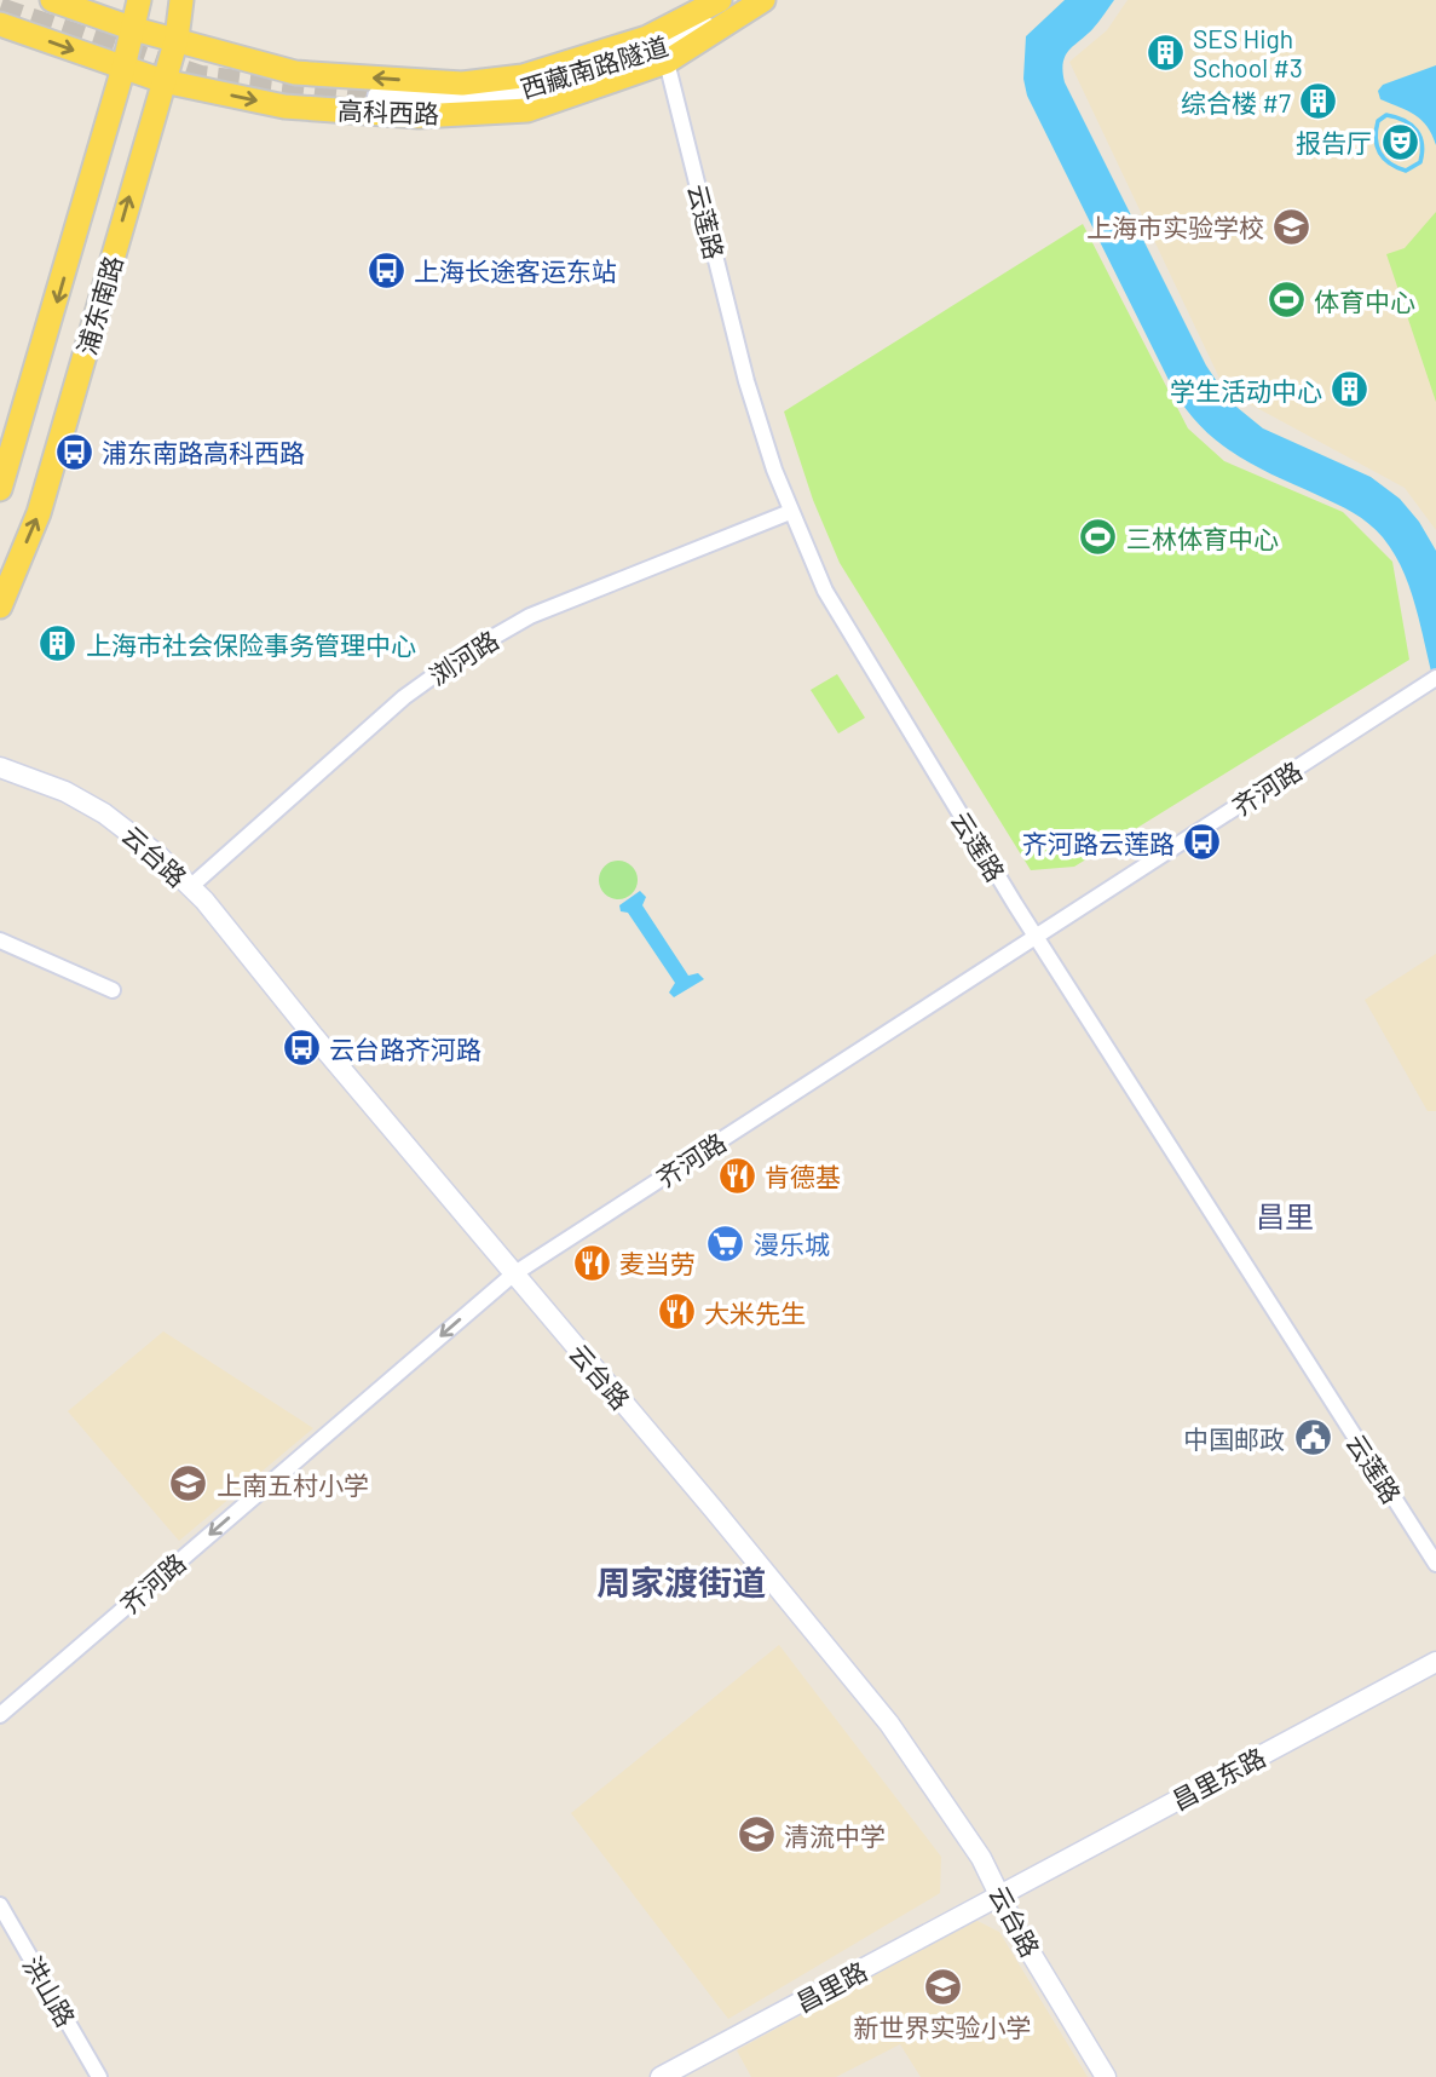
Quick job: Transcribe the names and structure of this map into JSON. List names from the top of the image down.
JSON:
{
  "streets": {
    "main road": ["西藏南路隧道", "高科西路", "浦东南路"],
    "street": [
      "云莲路",
      "浏河路",
      "齐河路",
      "云台路",
      "昌里东路",
      "昌里路",
      "洪山路"
    ]
  },
  "crossings": [
    ["西藏南路隧道", "高科西路"],
    ["高科西路", "云莲路"],
    ["高科西路", "浦东南路"],
    ["云莲路", "浏河路"],
    ["云莲路", "齐河路"],
    ["浏河路", "云台路"],
    ["齐河路", "云台路"],
    ["云台路", "昌里东路"],
    ["云台路", "昌里路"],
    ["昌里东路", "昌里路"]
  ],
  "one_way": ["齐河路"],
  "districts": ["昌里", "周家渡街道"],
  "places": {
    "building": [
      "SES High School #3",
      "综合楼 #7",
      "学生活动中心",
      "上海市社会保险事务管理中心"
    ],
    "theatre": ["报告厅"],
    "school or university": [
      "上海市实验学校",
      "上南五村小学",
      "清流中学",
      "新世界实验小学"
    ],
    "bus stop": [
      "上海长途客运东站",
      "浦东南路高科西路",
      "齐河路云莲路",
      "云台路齐河路"
    ],
    "sports": ["体育中心", "三林体育中心"],
    "restaurant": ["肯德基", "麦当劳", "大米先生"],
    "supermarket": ["漫乐城"],
    "public building": ["中国邮政"]
  }
}
